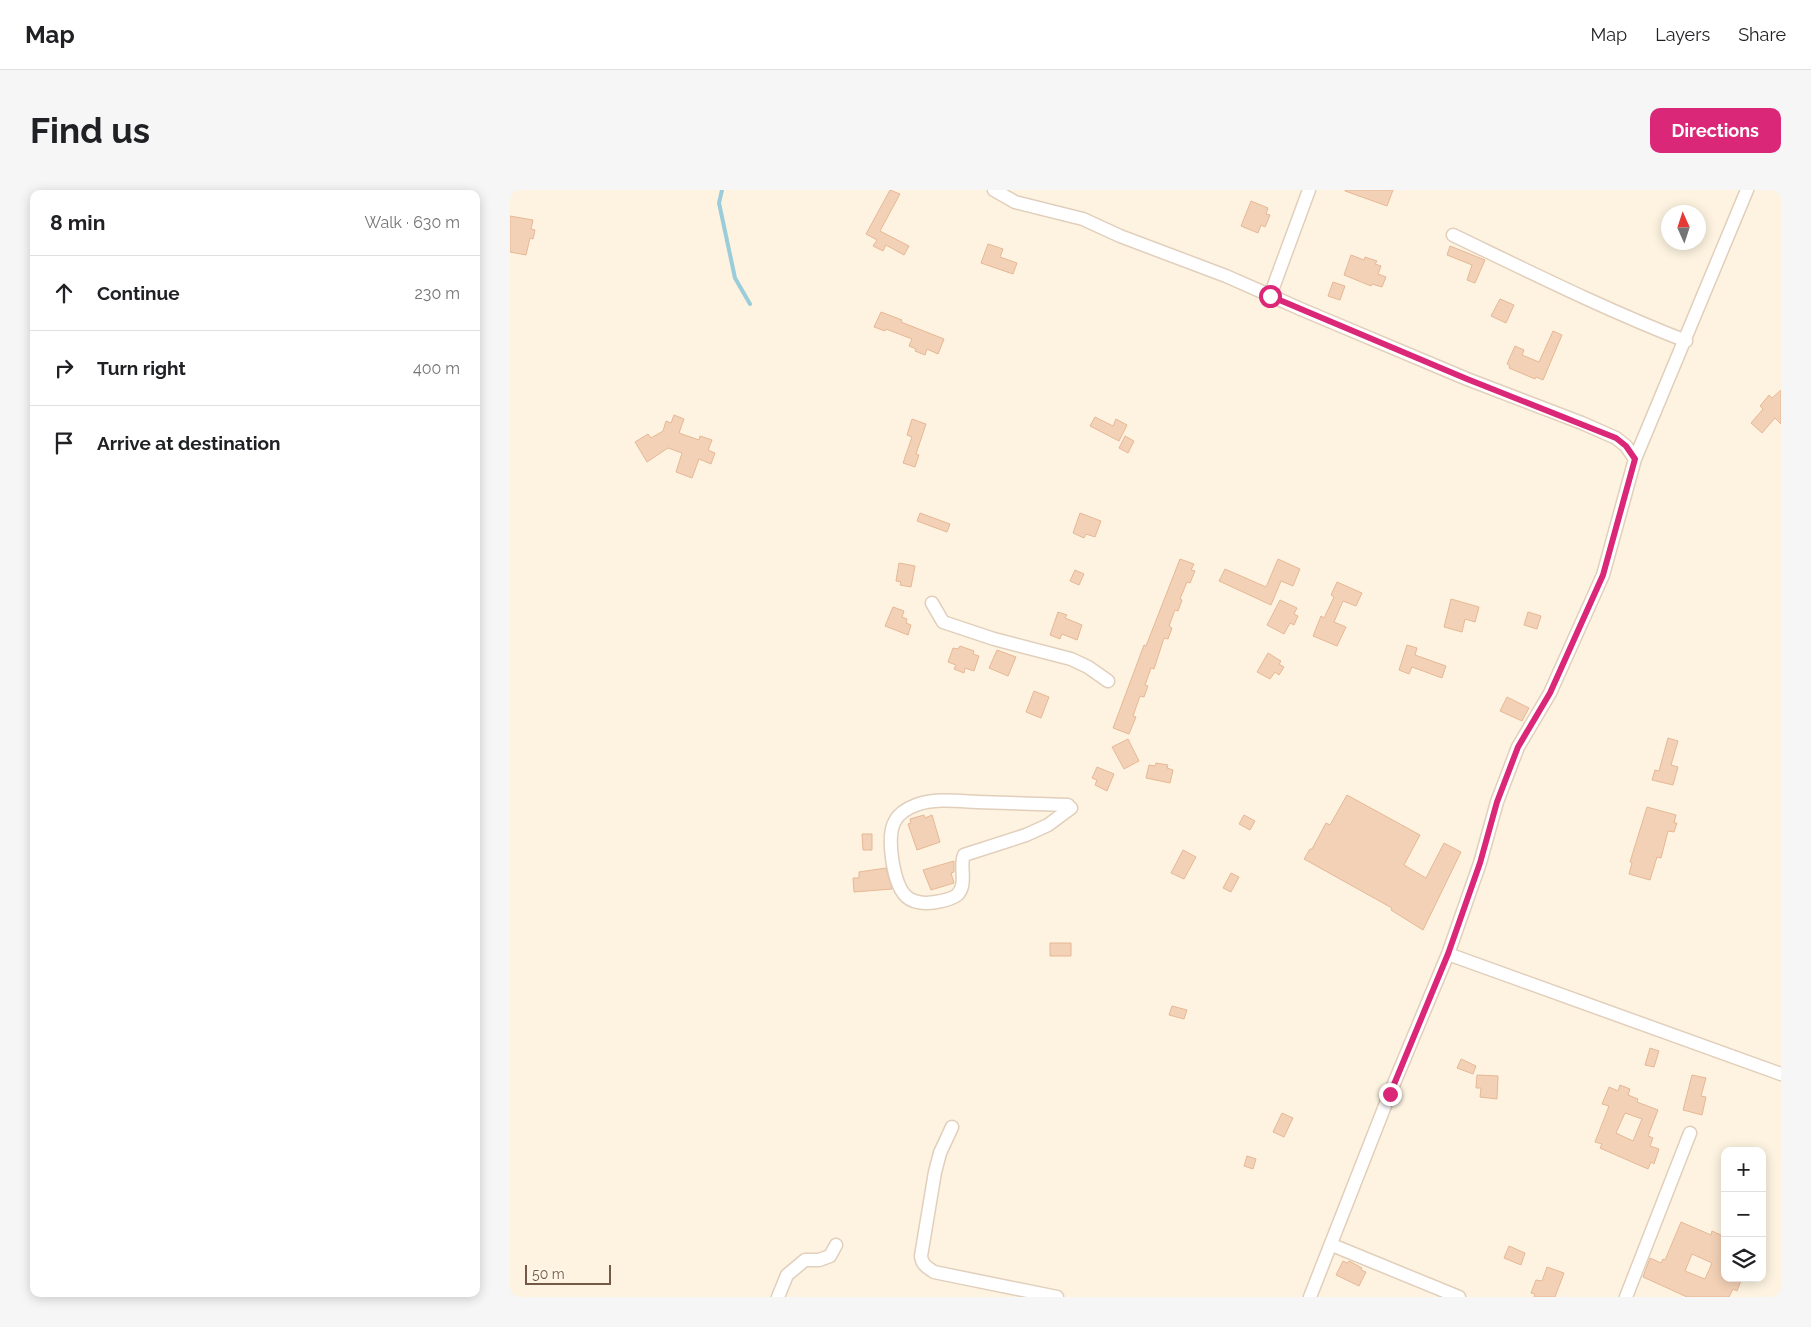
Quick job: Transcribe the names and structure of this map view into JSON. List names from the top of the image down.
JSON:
{
  "scale_bar": "50 m",
  "north": "top",
  "page": {
    "header": "Map",
    "nav": ["Map", "Layers", "Share"],
    "buttons": "Directions",
    "title": "Find us",
    "heading": ["8 min", "Walk · 630 m"],
    "list": [
      ["Continue", "230 m"],
      ["Turn right", "400 m"],
      "Arrive at destination"
    ],
    "map_buttons": ["+", "−"],
    "scale": "50 m"
  }
}
